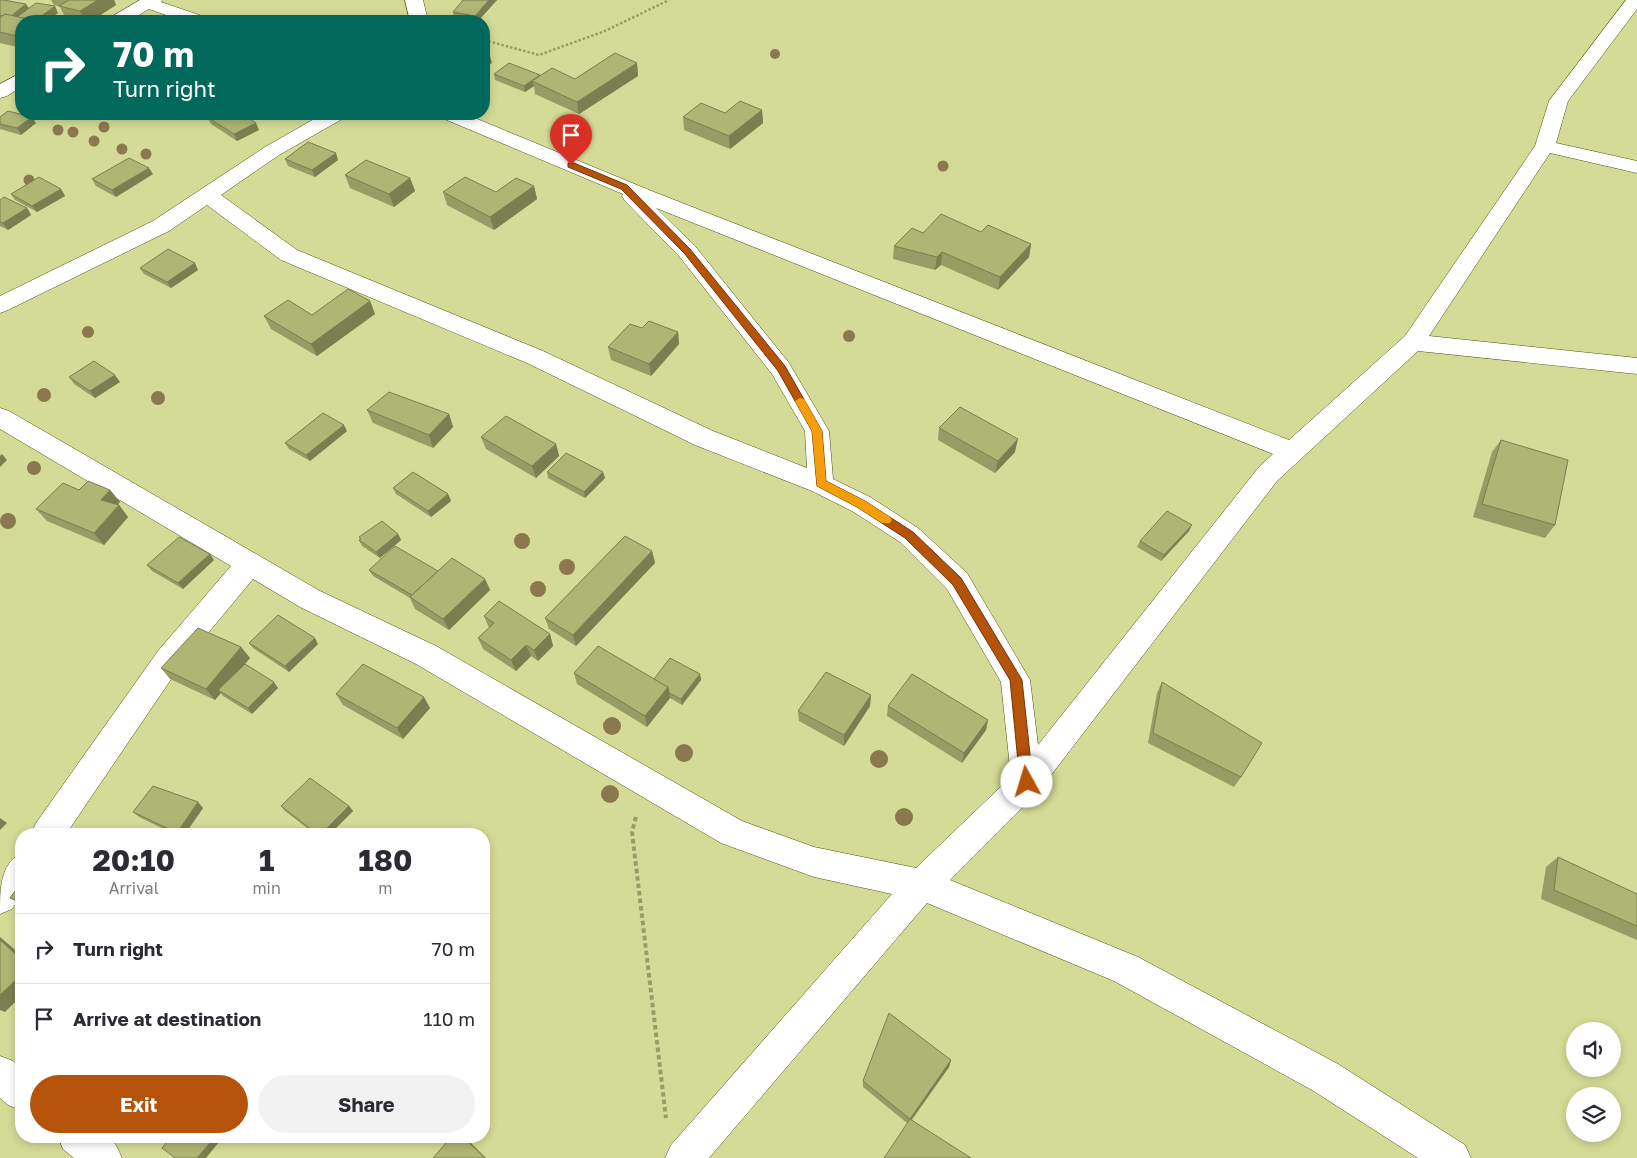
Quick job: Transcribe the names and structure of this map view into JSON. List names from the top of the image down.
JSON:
{
  "page": {
    "turn": ["70 m", "Turn right"],
    "eta": [
      "20:10",
      "Arrival",
      "1",
      "min",
      "180",
      "m"
    ],
    "list": [
      {
        "name": "Turn right",
        "value": "70 m"
      },
      {
        "name": "Arrive at destination",
        "value": "110 m"
      }
    ],
    "buttons": ["Exit", "Share"]
  }
}
